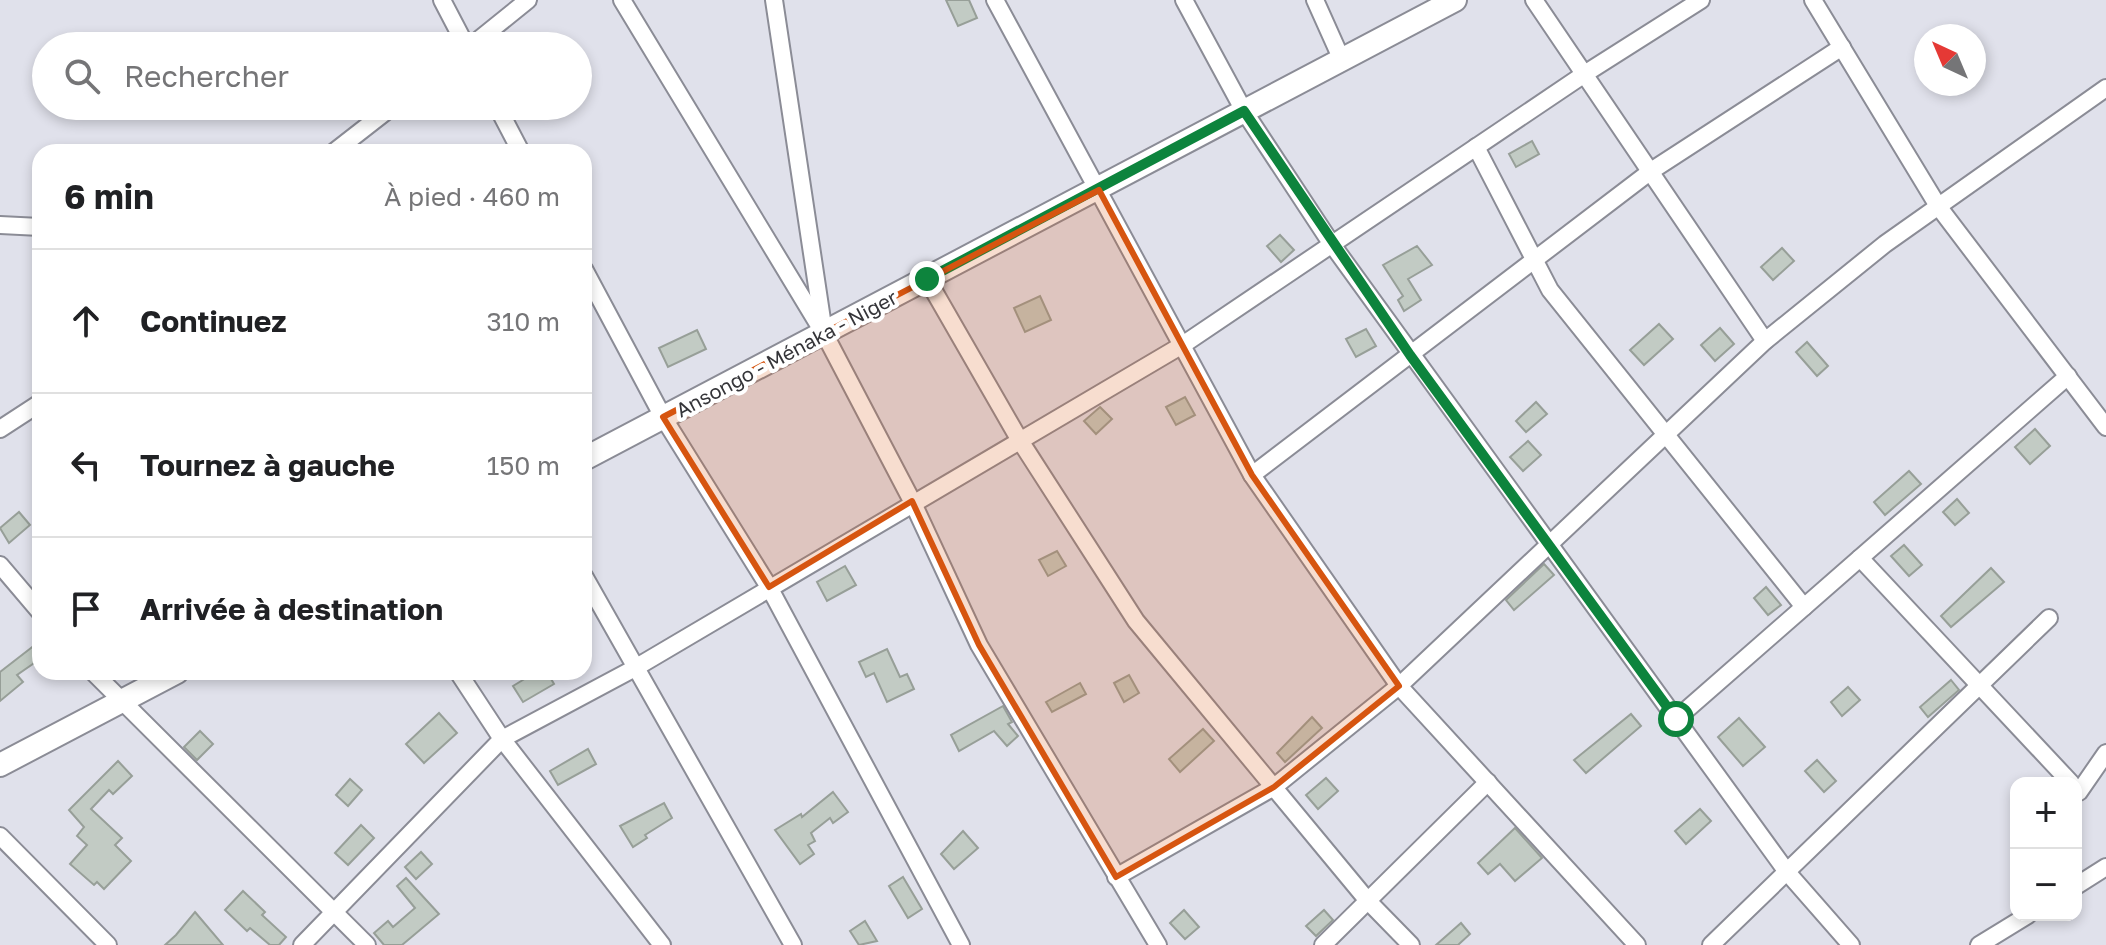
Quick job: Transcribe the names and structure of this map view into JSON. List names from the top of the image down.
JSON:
{
  "streets": {
    "main road": ["Ansongo - Ménaka - Niger"]
  },
  "north": "top left",
  "page": {
    "search": "Rechercher",
    "heading": ["6 min", "À pied · 460 m"],
    "list": [
      ["Continuez", "310 m"],
      ["Tournez à gauche", "150 m"],
      "Arrivée à destination"
    ],
    "map_buttons": ["+", "−"]
  }
}
